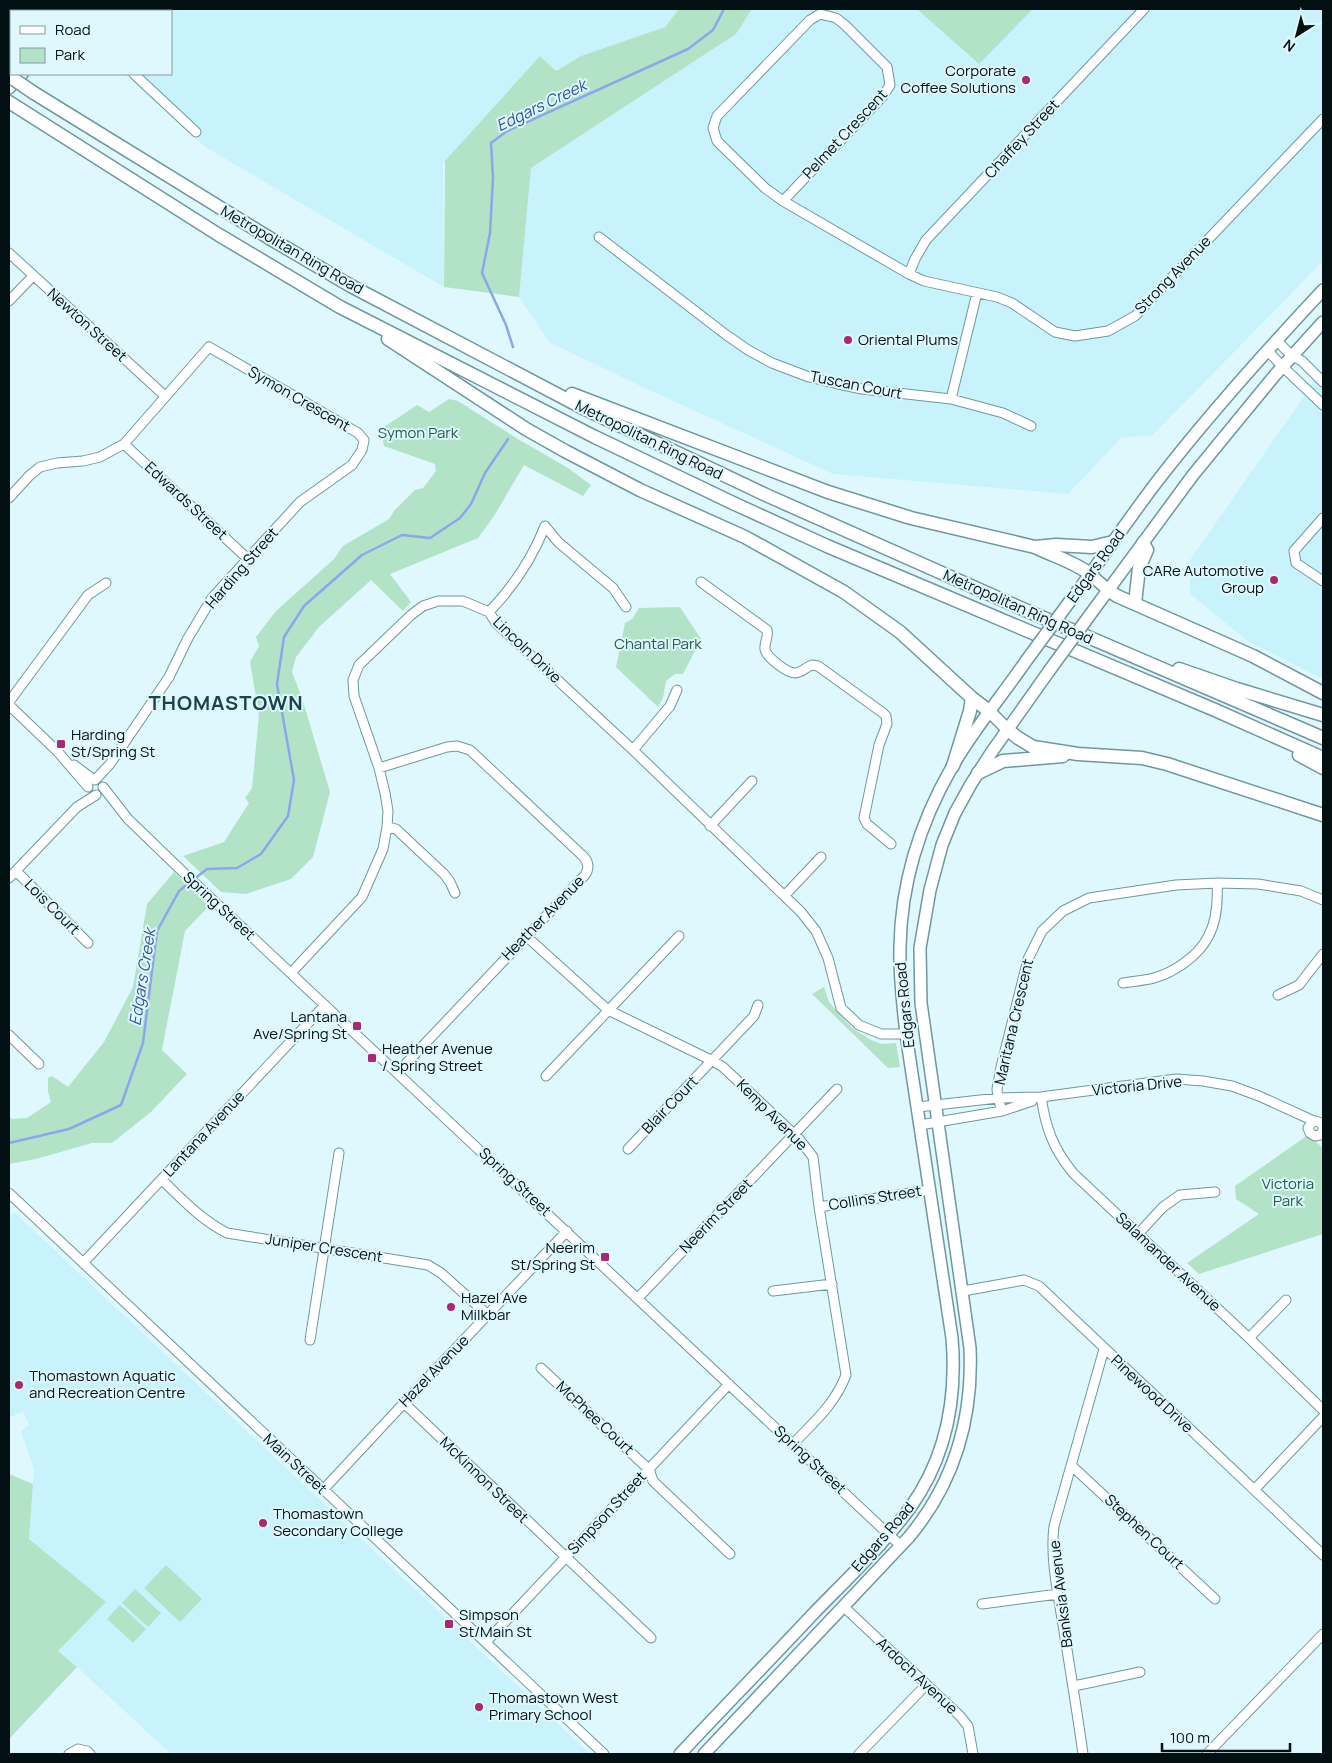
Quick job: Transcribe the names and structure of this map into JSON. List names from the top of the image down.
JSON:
{
  "streets": {
    "highway": ["Metropolitan Ring Road"],
    "main road": ["Edgars Road"],
    "street": [
      "Pelmet Crescent",
      "Chaffey Street",
      "Strong Avenue",
      "Newton Street",
      "Tuscan Court",
      "Symon Crescent",
      "Edwards Street",
      "Harding Street",
      "Lincoln Drive",
      "Spring Street",
      "Lois Court",
      "Heather Avenue",
      "Maritana Crescent",
      "Victoria Drive",
      "Blair Court",
      "Kemp Avenue",
      "Lantana Avenue",
      "Collins Street",
      "Neerim Street",
      "Juniper Crescent",
      "Salamander Avenue",
      "Hazel Avenue",
      "Pinewood Drive",
      "McPhee Court",
      "Main Street",
      "McKinnon Street",
      "Simpson Street",
      "Stephen Court",
      "Banksia Avenue",
      "Ardoch Avenue"
    ]
  },
  "crossings": [
    ["Pelmet Crescent", "Strong Avenue"],
    ["Chaffey Street", "Strong Avenue"],
    ["Newton Street", "Symon Crescent"],
    ["Symon Crescent", "Harding Street"],
    ["Edwards Street", "Harding Street"],
    ["Edgars Road", "Lincoln Drive"],
    ["Edgars Road", "Spring Street"],
    ["Edgars Road", "Victoria Drive"],
    ["Edgars Road", "Collins Street"],
    ["Edgars Road", "Pinewood Drive"],
    ["Edgars Road", "Ardoch Avenue"],
    ["Harding Street", "Spring Street"],
    ["Lincoln Drive", "Spring Street"],
    ["Lincoln Drive", "Heather Avenue"],
    ["Spring Street", "Heather Avenue"],
    ["Spring Street", "Kemp Avenue"],
    ["Spring Street", "Lantana Avenue"],
    ["Spring Street", "Neerim Street"],
    ["Spring Street", "Hazel Avenue"],
    ["Spring Street", "Simpson Street"],
    ["Heather Avenue", "Kemp Avenue"],
    ["Maritana Crescent", "Victoria Drive"],
    ["Victoria Drive", "Salamander Avenue"],
    ["Blair Court", "Kemp Avenue"],
    ["Kemp Avenue", "Collins Street"],
    ["Kemp Avenue", "Neerim Street"],
    ["Lantana Avenue", "Juniper Crescent"],
    ["Lantana Avenue", "Main Street"],
    ["Juniper Crescent", "Hazel Avenue"],
    ["Hazel Avenue", "Main Street"],
    ["Hazel Avenue", "McKinnon Street"],
    ["Pinewood Drive", "Banksia Avenue"],
    ["McPhee Court", "Simpson Street"],
    ["Main Street", "Simpson Street"],
    ["McKinnon Street", "Simpson Street"],
    ["Stephen Court", "Banksia Avenue"]
  ],
  "districts": ["THOMASTOWN"],
  "water": ["Edgars Creek"],
  "parks": ["Symon Park", "Chantal Park", "Victoria Park"],
  "places": {
    "other": [
      "Corporate Coffee Solutions",
      "Oriental Plums",
      "CARe Automotive Group",
      "Hazel Ave Milkbar",
      "Thomastown Aquatic and Recreation Centre",
      "Thomastown Secondary College",
      "Thomastown West Primary School"
    ],
    "transit": [
      "Harding St/Spring St",
      "Lantana Ave/Spring St",
      "Heather Avenue / Spring Street",
      "Neerim St/Spring St",
      "Simpson St/Main St"
    ]
  },
  "legend": ["Road", "Park"],
  "scale_bar": "100 m",
  "north": "bottom left"
}
